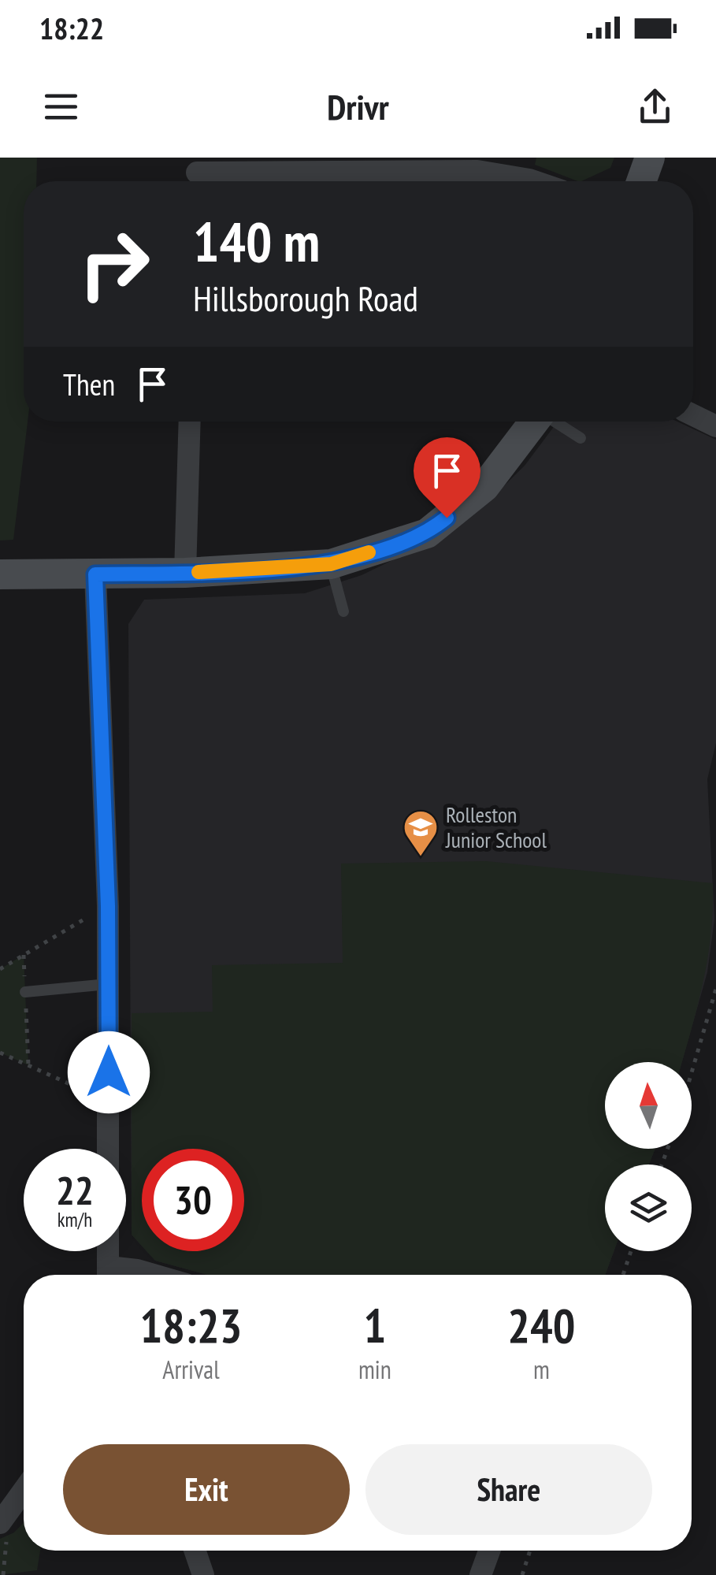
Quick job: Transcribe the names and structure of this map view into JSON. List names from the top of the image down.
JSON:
{
  "places": {
    "school or university": ["Rolleston Junior School"]
  },
  "north": "top",
  "page": {
    "status": "18:22",
    "header": "Drivr",
    "turn": ["140 m", "Hillsborough Road"],
    "then": "Then",
    "speed": "22 km/h",
    "limit": "30",
    "eta": [
      "18:23",
      "Arrival",
      "1",
      "min",
      "240",
      "m"
    ],
    "buttons": ["Exit", "Share"]
  }
}
